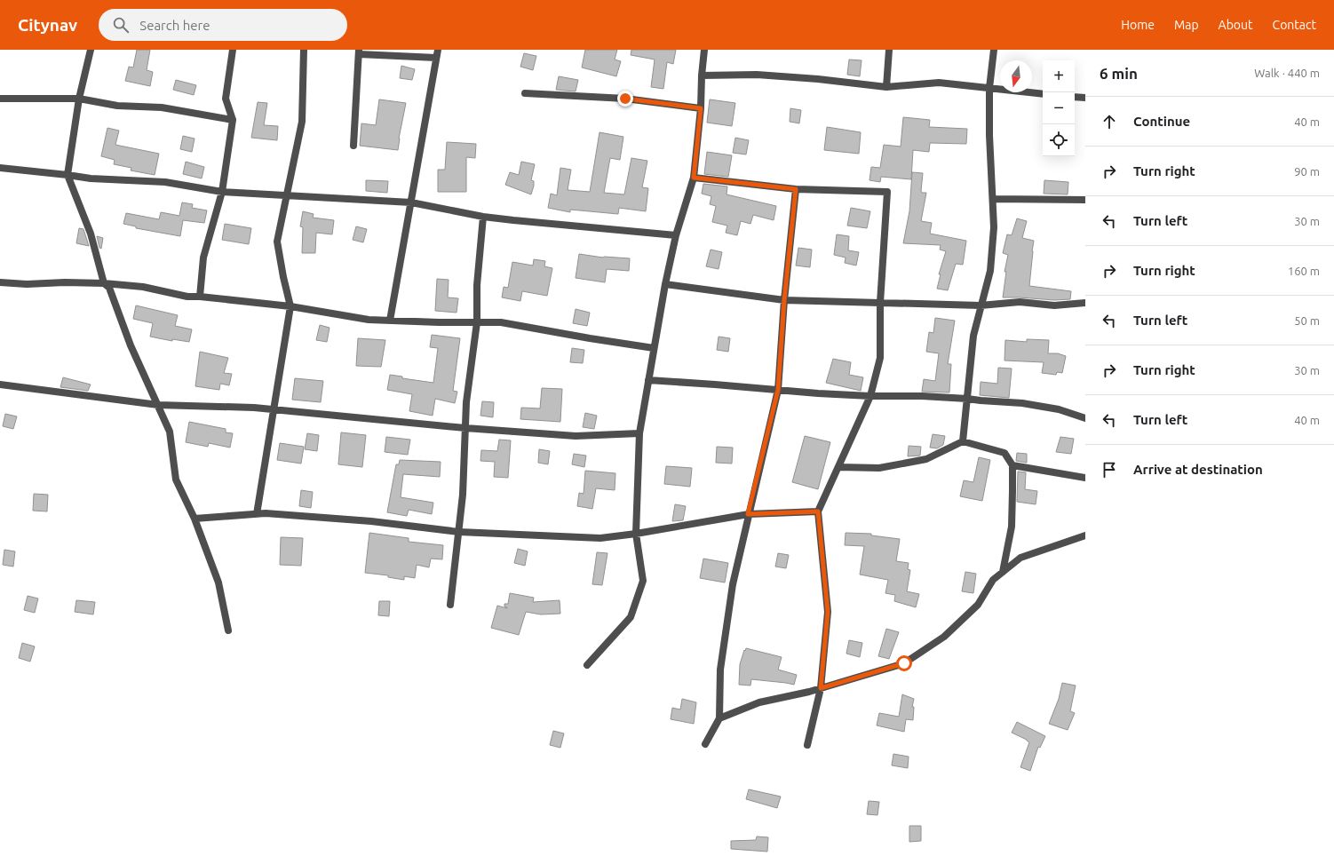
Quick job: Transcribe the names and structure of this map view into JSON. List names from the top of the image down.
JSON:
{
  "north": "bottom",
  "page": {
    "header": "Citynav",
    "search": "Search here",
    "nav": [
      "Home",
      "Map",
      "About",
      "Contact"
    ],
    "heading": ["6 min", "Walk · 440 m"],
    "map_buttons": ["+", "−"],
    "list": [
      ["Continue", "40 m"],
      ["Turn right", "90 m"],
      ["Turn left", "30 m"],
      ["Turn right", "160 m"],
      ["Turn left", "50 m"],
      ["Turn right", "30 m"],
      ["Turn left", "40 m"],
      "Arrive at destination"
    ]
  }
}
